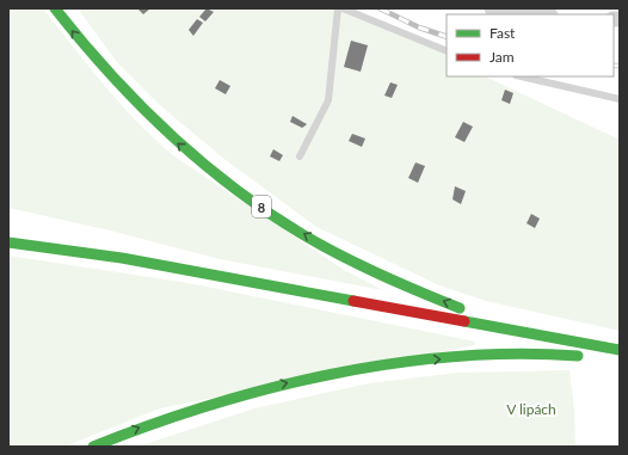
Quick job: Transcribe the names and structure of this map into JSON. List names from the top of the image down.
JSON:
{
  "streets": {
    "highway": ["8"]
  },
  "parks": ["V lipách"],
  "legend": ["Fast", "Jam"]
}
